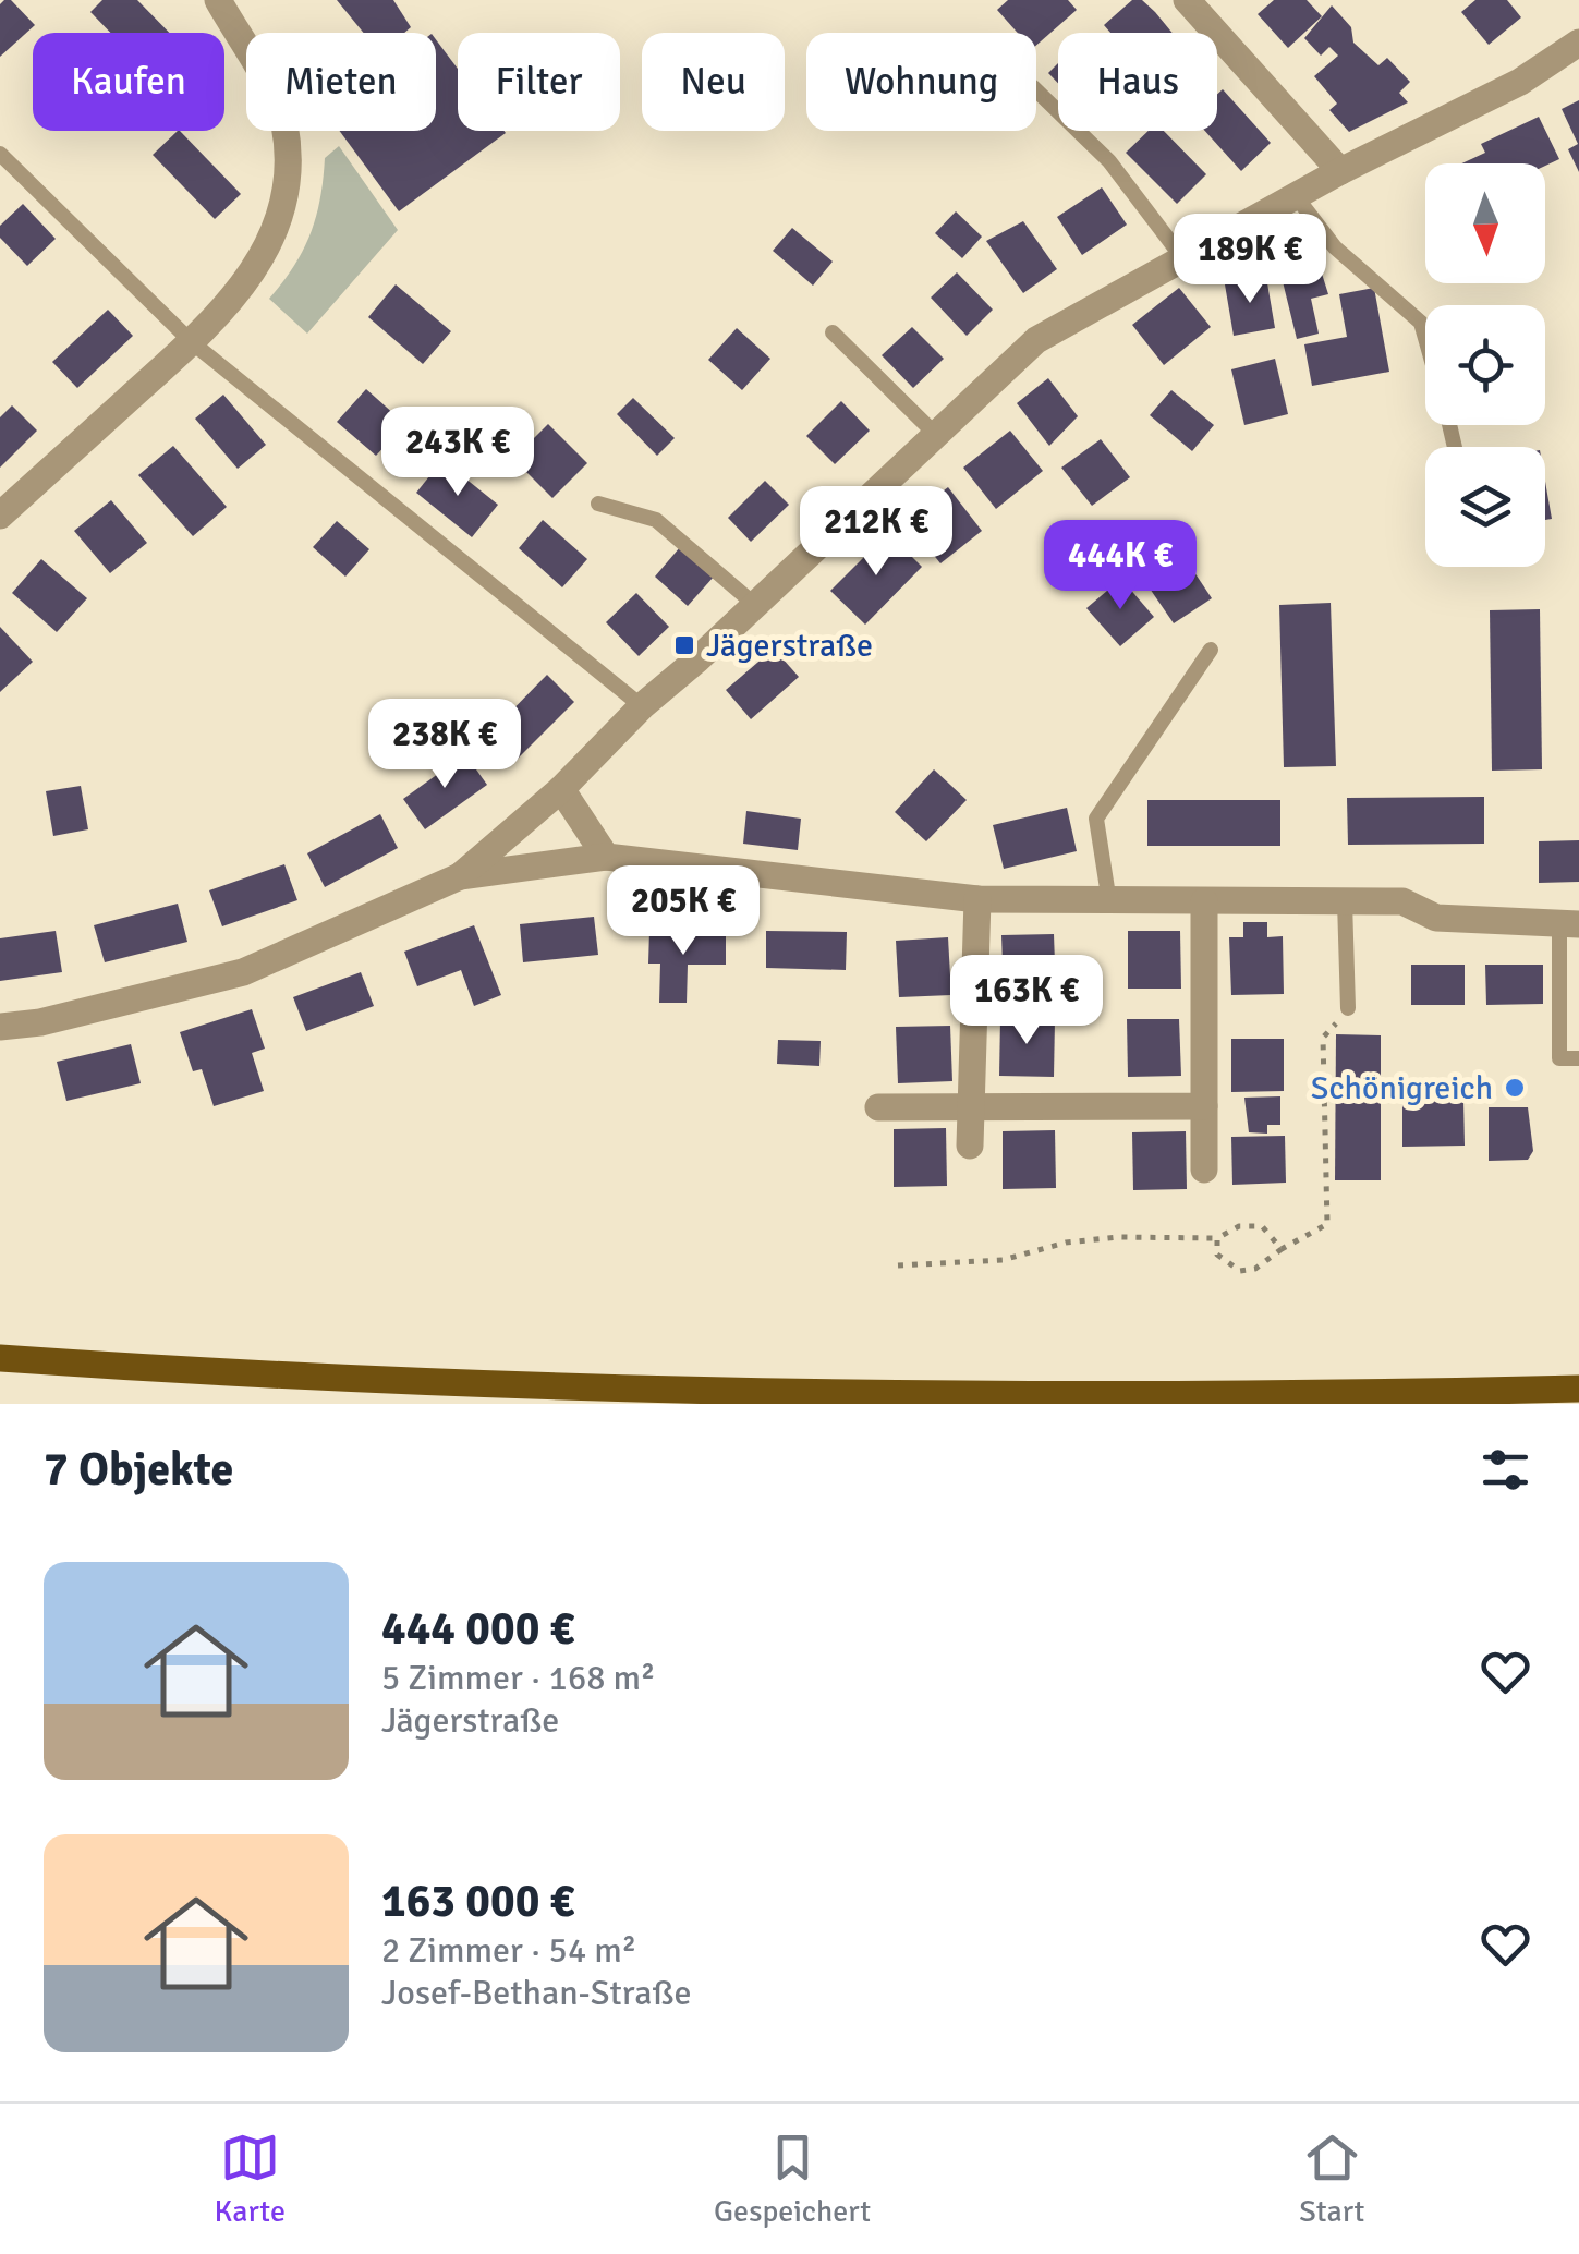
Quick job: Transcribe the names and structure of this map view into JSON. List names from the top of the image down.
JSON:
{
  "places": {
    "transit": ["Jägerstraße"],
    "other": ["Schönigreich"]
  },
  "north": "bottom",
  "page": {
    "chip": [
      "Kaufen",
      "Mieten",
      "Filter",
      "Neu",
      "Wohnung",
      "Haus"
    ],
    "price": [
      "189K €",
      "243K €",
      "212K €",
      "444K €",
      "238K €",
      "205K €",
      "163K €"
    ],
    "heading": "7 Objekte",
    "list": [
      {
        "name": "444 000 €",
        "note": "5 Zimmer · 168 m² · Jägerstraße"
      },
      {
        "name": "163 000 €",
        "note": "2 Zimmer · 54 m² · Josef-Bethan-Straße"
      }
    ],
    "tabs": ["Karte", "Gespeichert", "Start"]
  }
}
